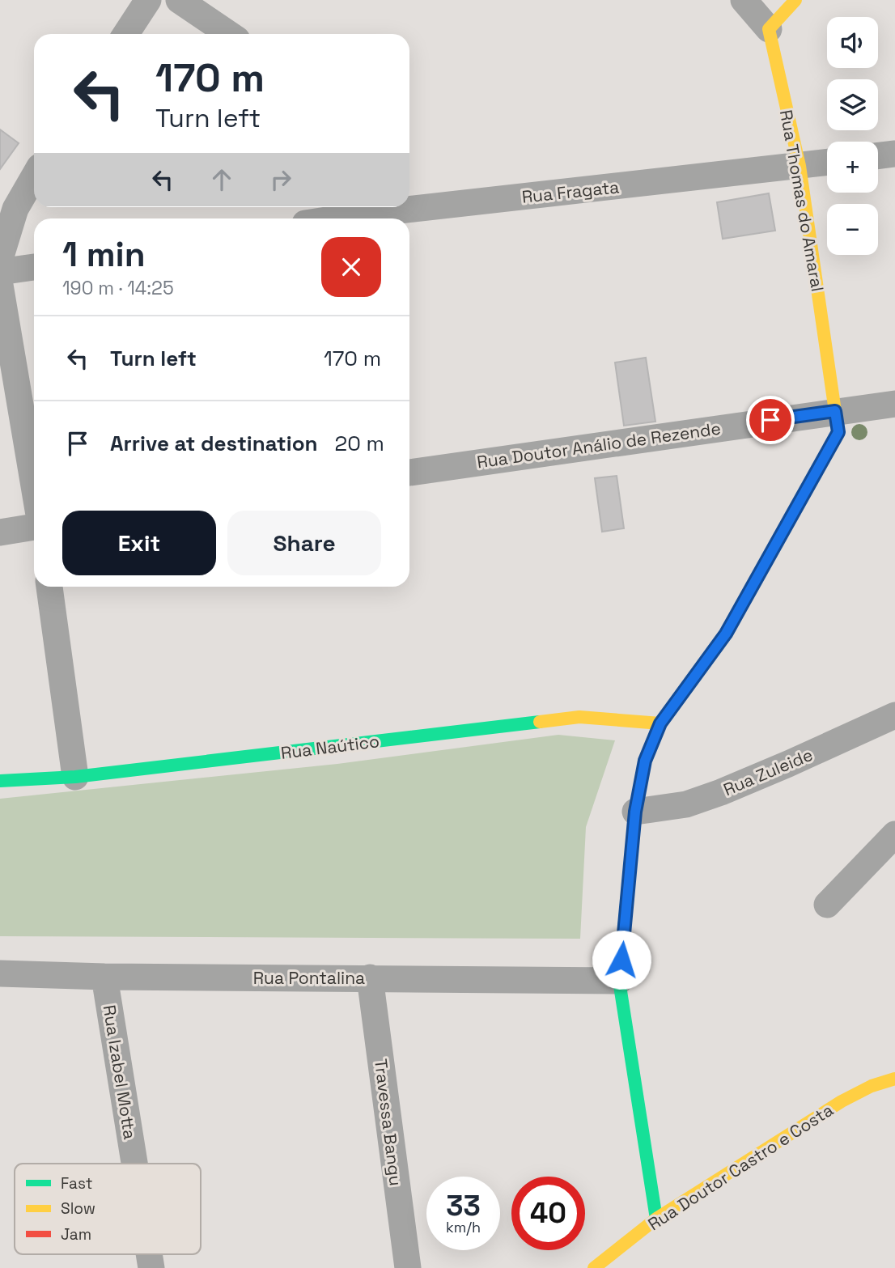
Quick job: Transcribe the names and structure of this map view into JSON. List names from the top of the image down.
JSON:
{
  "streets": {
    "street": [
      "Rua Fragata",
      "Rua Thomas do Amaral",
      "Rua Doutor Análio de Rezende",
      "Rua Naútico",
      "Rua Zuleide",
      "Rua Pontalina",
      "Rua Izabel Motta",
      "Travessa Bangu",
      "Rua Doutor Castro e Costa"
    ]
  },
  "crossings": [
    ["Rua Fragata", "Rua Thomas do Amaral"],
    ["Rua Thomas do Amaral", "Rua Doutor Análio de Rezende"],
    ["Rua Thomas do Amaral", "Rua Naútico"],
    ["Rua Thomas do Amaral", "Rua Zuleide"],
    ["Rua Thomas do Amaral", "Rua Pontalina"],
    ["Rua Thomas do Amaral", "Rua Doutor Castro e Costa"],
    ["Rua Pontalina", "Rua Izabel Motta"],
    ["Rua Pontalina", "Travessa Bangu"]
  ],
  "legend": ["Fast", "Slow", "Jam"],
  "page": {
    "map_buttons": ["+", "−"],
    "turn": ["170 m", "Turn left"],
    "heading": ["1 min", "190 m · 14:25"],
    "list": [
      {
        "name": "Turn left",
        "value": "170 m"
      },
      {
        "name": "Arrive at destination",
        "value": "20 m"
      }
    ],
    "buttons": ["Exit", "Share"],
    "speed": "33 km/h",
    "limit": "40"
  }
}
